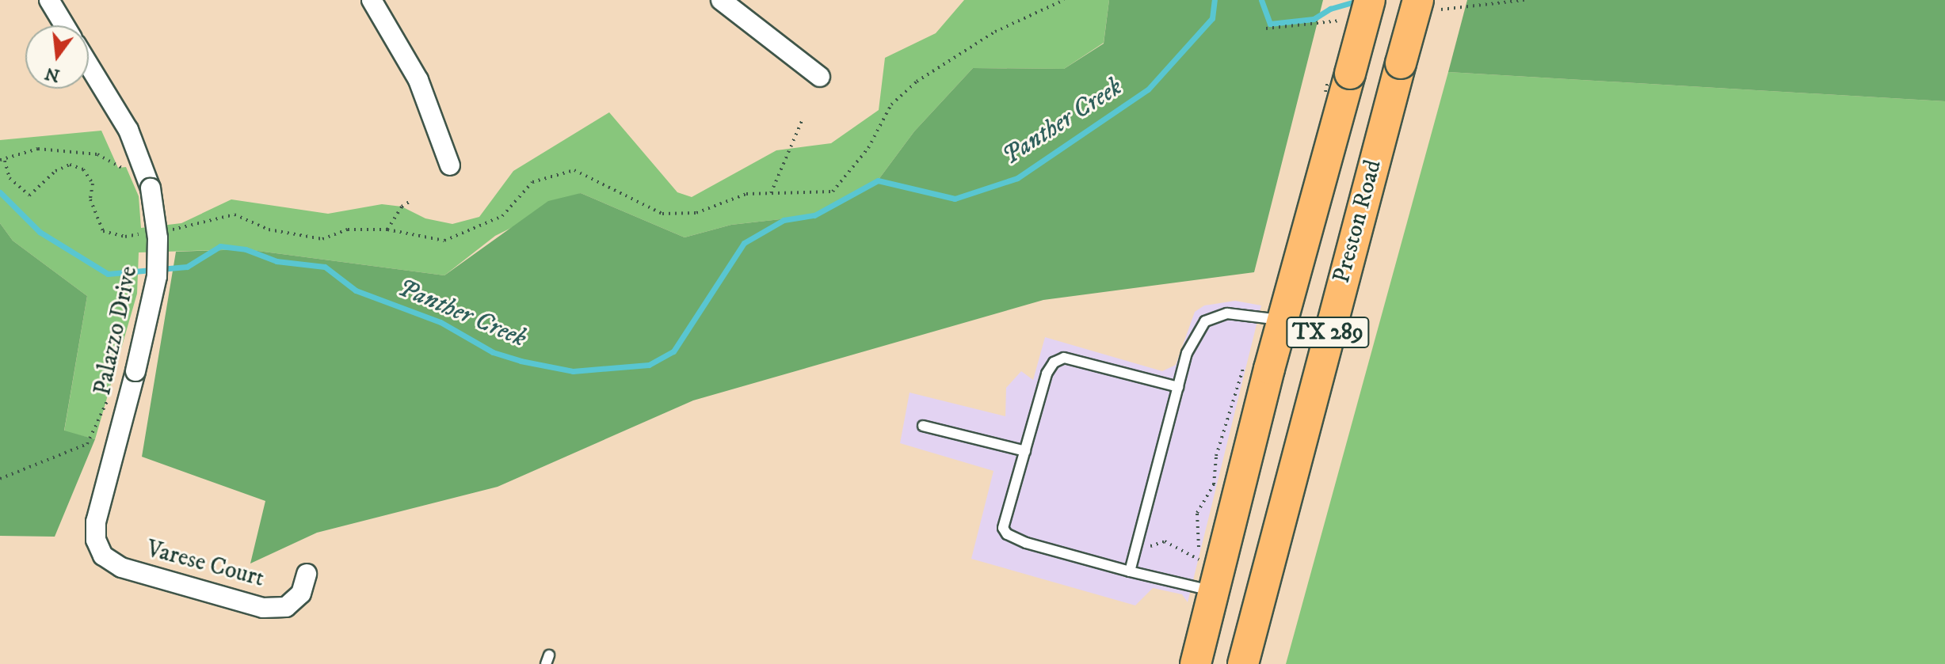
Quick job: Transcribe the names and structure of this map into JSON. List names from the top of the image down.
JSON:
{
  "streets": {
    "main road": ["Preston Road", "TX 289"],
    "street": ["Palazzo Drive", "Varese Court"]
  },
  "crossings": [
    ["Palazzo Drive", "Varese Court"]
  ],
  "water": ["Panther Creek"],
  "north": "bottom"
}
